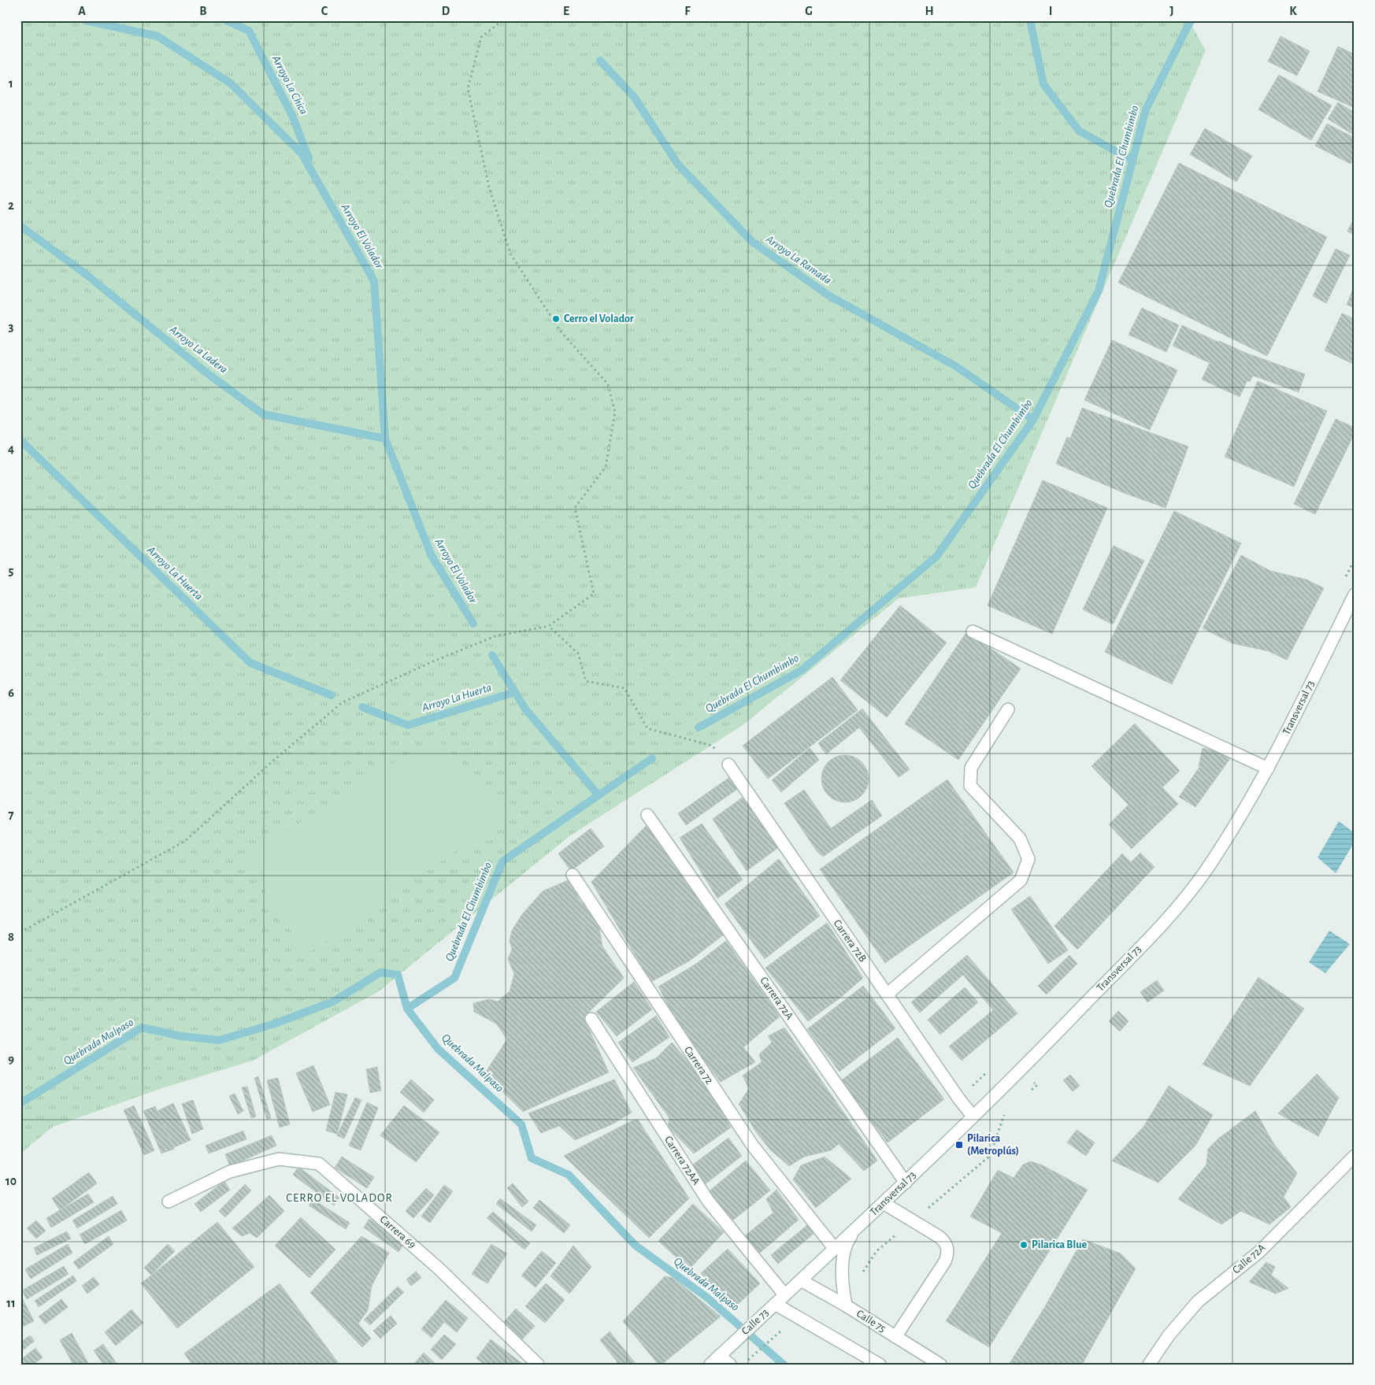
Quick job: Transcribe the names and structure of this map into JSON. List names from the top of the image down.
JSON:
{
  "streets": {
    "street": [
      "Transversal 73",
      "Carrera 72B",
      "Carrera 72A",
      "Carrera 72",
      "Carrera 72AA",
      "Carrera 69",
      "Calle 72A",
      "Calle 75",
      "Calle 73"
    ]
  },
  "crossings": [
    ["Transversal 73", "Carrera 72B"],
    ["Transversal 73", "Carrera 72A"],
    ["Transversal 73", "Carrera 72"],
    ["Transversal 73", "Calle 75"],
    ["Transversal 73", "Calle 73"],
    ["Carrera 72AA", "Calle 73"],
    ["Calle 75", "Calle 73"]
  ],
  "districts": ["CERRO EL VOLADOR"],
  "water": [
    "Arroyo La Chica",
    "Quebrada El Chumbimbo",
    "Arroyo El Volador",
    "Arroyo La Ramada",
    "Arroyo La Ladera",
    "Arroyo La Huerta",
    "Quebrada Malpaso"
  ],
  "places": {
    "other": ["Cerro el Volador", "Pilarica Blue"],
    "transit": ["Pilarica (Metroplús)"]
  },
  "grid": {
    "columns": [
      "A",
      "B",
      "C",
      "D",
      "E",
      "F",
      "G",
      "H",
      "I",
      "J",
      "K"
    ],
    "rows": [
      "1",
      "2",
      "3",
      "4",
      "5",
      "6",
      "7",
      "8",
      "9",
      "10",
      "11"
    ]
  }
}
